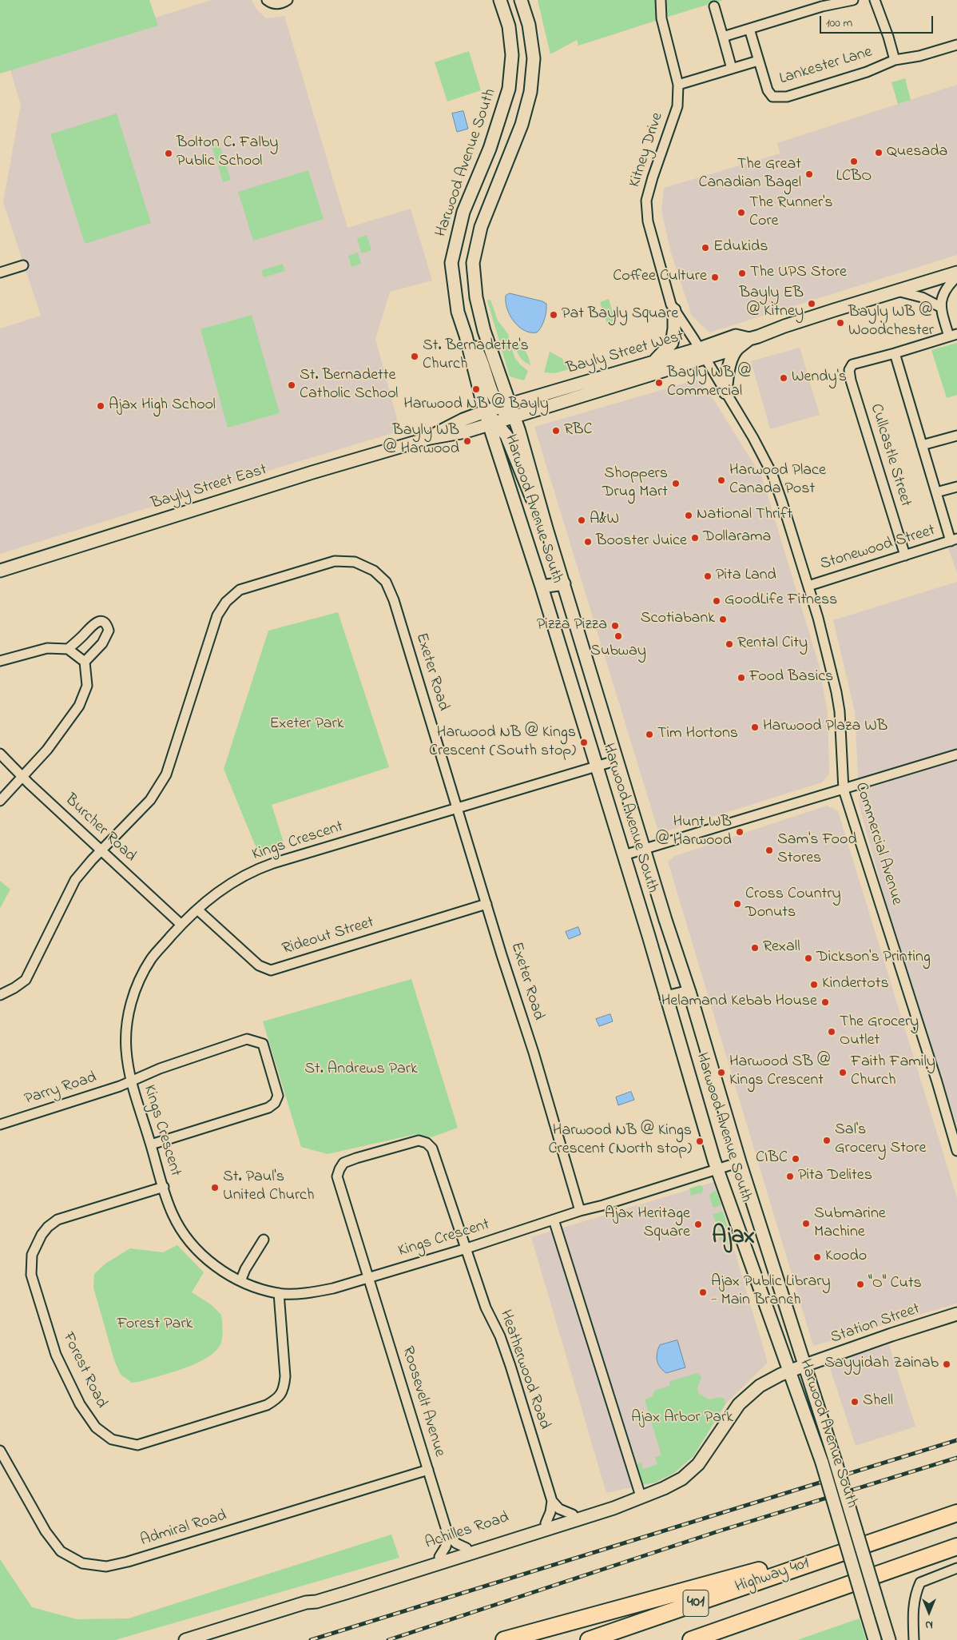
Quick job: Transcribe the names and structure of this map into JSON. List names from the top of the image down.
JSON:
{
  "streets": {
    "highway": ["Highway 401", "401"],
    "main road": [
      "Harwood Avenue South",
      "Bayly Street West",
      "Bayly Street East",
      "Station Street",
      "Achilles Road"
    ],
    "street": [
      "Lankester Lane",
      "Kitney Drive",
      "Cullcastle Street",
      "Stonewood Street",
      "Exeter Road",
      "Burcher Road",
      "Kings Crescent",
      "Commercial Avenue",
      "Rideout Street",
      "Parry Road",
      "Heatherwood Road",
      "Forest Road",
      "Roosevelt Avenue",
      "Admiral Road"
    ]
  },
  "crossings": [
    ["Kitney Drive", "Bayly Street West"],
    ["Kitney Drive", "Commercial Avenue"],
    ["Harwood Avenue South", "Bayly Street West"],
    ["Harwood Avenue South", "Bayly Street East"],
    ["Harwood Avenue South", "Kings Crescent"],
    ["Harwood Avenue South", "Station Street"],
    ["Harwood Avenue South", "Achilles Road"],
    ["Bayly Street West", "Bayly Street East"],
    ["Bayly Street West", "Commercial Avenue"],
    ["Cullcastle Street", "Stonewood Street"],
    ["Stonewood Street", "Commercial Avenue"],
    ["Exeter Road", "Burcher Road"],
    ["Exeter Road", "Kings Crescent"],
    ["Exeter Road", "Rideout Street"],
    ["Burcher Road", "Kings Crescent"],
    ["Kings Crescent", "Rideout Street"],
    ["Kings Crescent", "Parry Road"],
    ["Kings Crescent", "Heatherwood Road"],
    ["Kings Crescent", "Forest Road"],
    ["Kings Crescent", "Roosevelt Avenue"],
    ["Station Street", "Achilles Road"],
    ["Heatherwood Road", "Roosevelt Avenue"],
    ["Roosevelt Avenue", "Admiral Road"]
  ],
  "districts": ["Ajax"],
  "parks": [
    "Exeter Park",
    "St. Andrews Park",
    "Forest Park",
    "Ajax Arbor Park"
  ],
  "places": [
    "Quesada",
    "Bolton C. Falby Public School",
    "LCBO",
    "The Great Canadian Bagel",
    "The Runner's Core",
    "Edukids",
    "The UPS Store",
    "Coffee Culture",
    "Bayly EB @ Kitney",
    "Pat Bayly Square",
    "Bayly WB @ Woodchester",
    "St. Bernadette's Church",
    "Wendy's",
    "Bayly WB @ Commercial",
    "St. Bernadette Catholic School",
    "Harwood NB @ Bayly",
    "Ajax High School",
    "RBC",
    "Bayly WB @ Harwood",
    "Harwood Place Canada Post",
    "Shoppers Drug Mart",
    "National Thrift",
    "A&W",
    "Dollarama",
    "Booster Juice",
    "Pita Land",
    "GoodLife Fitness",
    "Scotiabank",
    "Pizza Pizza",
    "Subway",
    "Rental City",
    "Food Basics",
    "Harwood Plaza WB",
    "Tim Hortons",
    "Harwood NB @ Kings Crescent (South stop)",
    "Hunt WB @ Harwood",
    "Sam's Food Stores",
    "Cross Country Donuts",
    "Rexall",
    "Dickson's Printing",
    "Kindertots",
    "Helamand Kebab House",
    "The Grocery Outlet",
    "Harwood SB @ Kings Crescent",
    "Faith Family Church",
    "Sal's Grocery Store",
    "Harwood NB @ Kings Crescent (North stop)",
    "CIBC",
    "Pita Delites",
    "St. Paul's United Church",
    "Submarine Machine",
    "Ajax Heritage Square",
    "Koodo",
    "\"O\" Cuts",
    "Ajax Public Library - Main Branch",
    "Sayyidah Zainab",
    "Shell"
  ],
  "scale_bar": "100 m",
  "north": "bottom"
}
